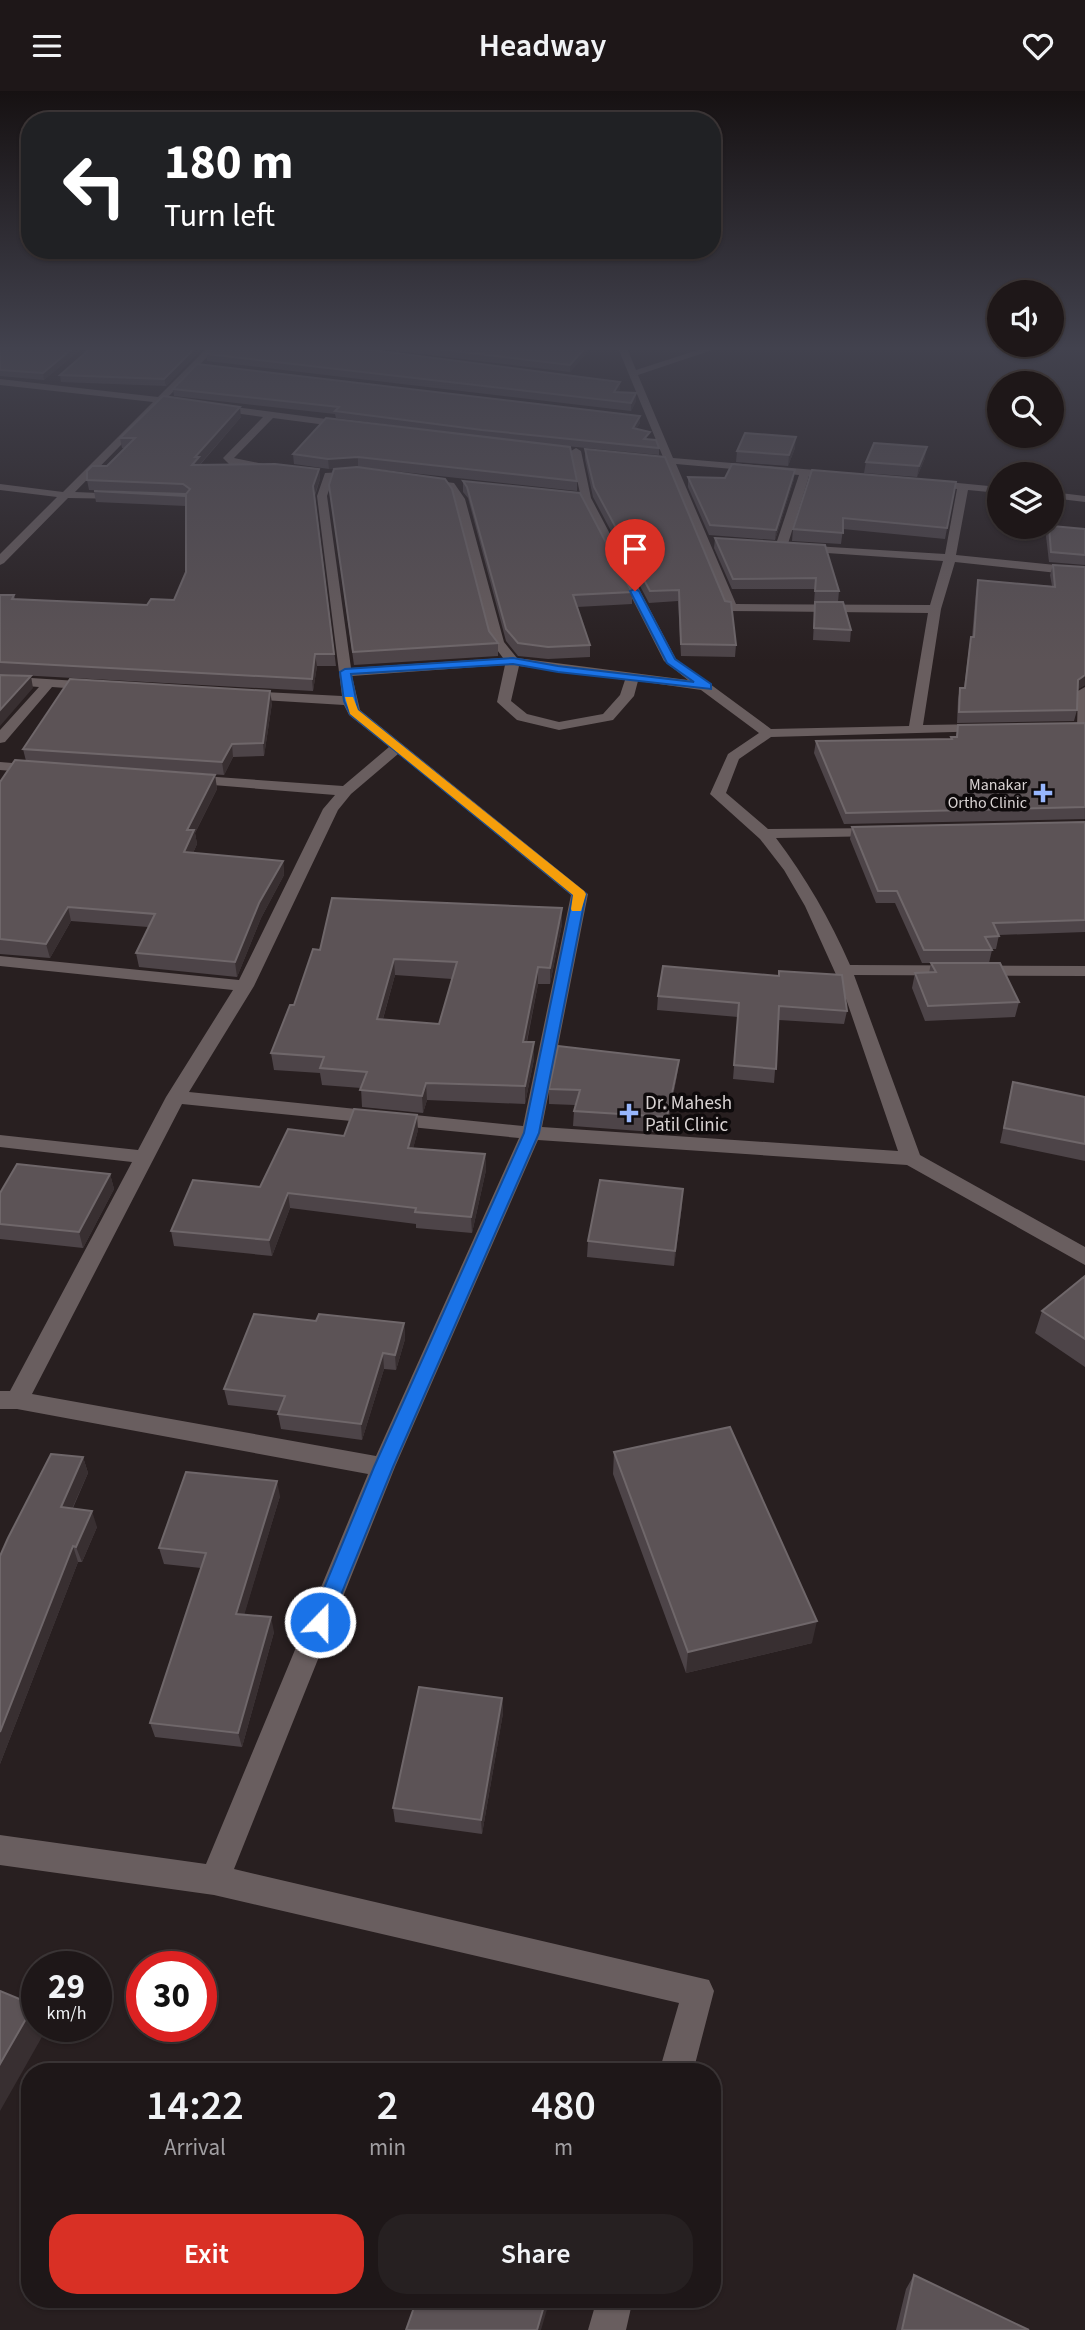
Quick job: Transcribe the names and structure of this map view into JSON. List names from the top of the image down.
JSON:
{
  "places": {
    "health": ["Manakar Ortho Clinic", "Dr. Mahesh Patil Clinic"]
  },
  "page": {
    "header": "Headway",
    "turn": ["180 m", "Turn left"],
    "speed": "29 km/h",
    "limit": "30",
    "eta": [
      "14:22",
      "Arrival",
      "2",
      "min",
      "480",
      "m"
    ],
    "buttons": ["Exit", "Share"]
  }
}
